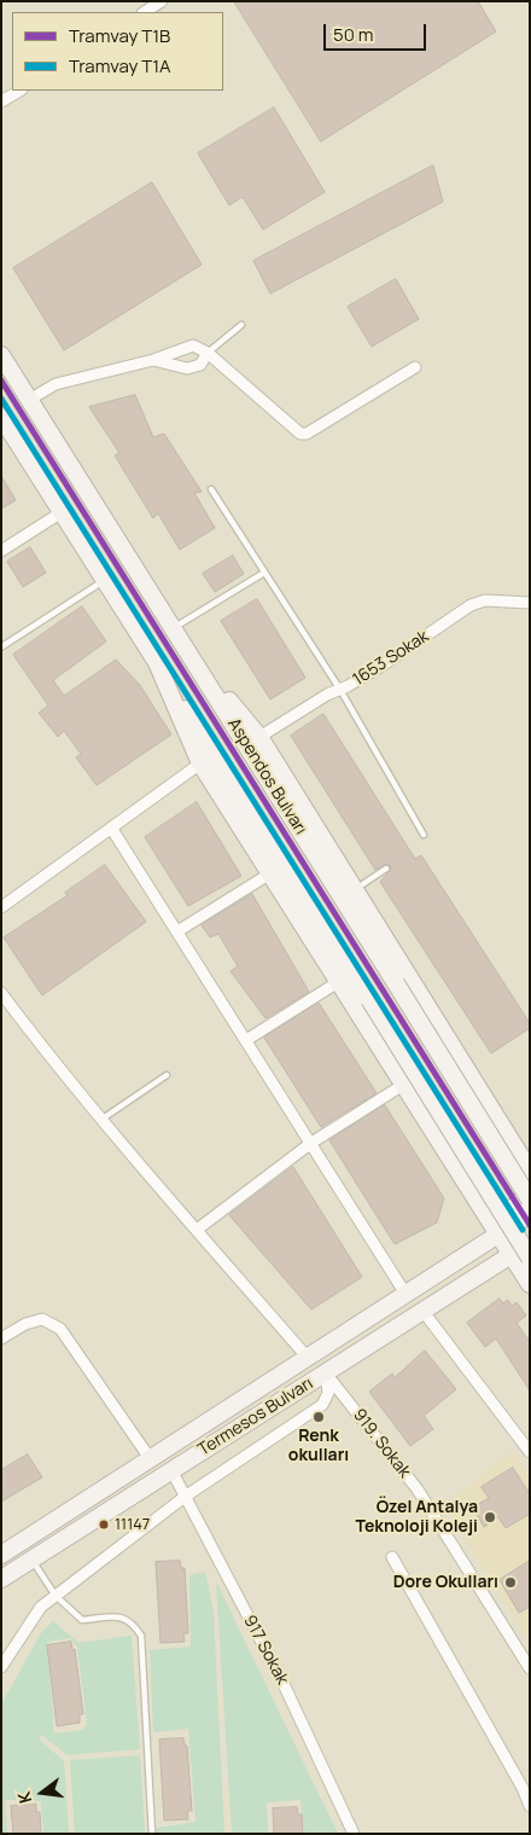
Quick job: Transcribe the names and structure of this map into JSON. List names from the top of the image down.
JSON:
{
  "streets": {
    "main road": ["Aspendos Bulvarı", "Termesos Bulvarı"],
    "street": ["1653 Sokak", "919. Sokak", "917 Sokak"]
  },
  "crossings": [
    ["Termesos Bulvarı", "919. Sokak"],
    ["Termesos Bulvarı", "917 Sokak"]
  ],
  "places": [
    "Renk okulları",
    "Özel Antalya Teknoloji Koleji",
    "11147",
    "Dore Okulları"
  ],
  "lines": ["tram line T1B", "tram line T1A"],
  "legend": ["Tramvay T1B", "Tramvay T1A"],
  "scale_bar": "50 m",
  "north": "left"
}
